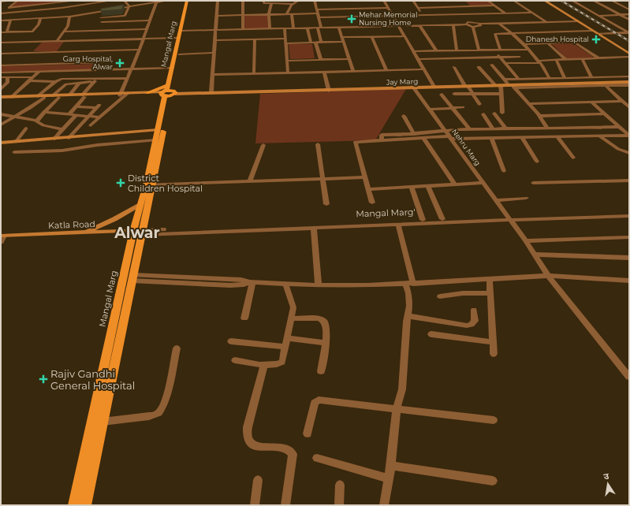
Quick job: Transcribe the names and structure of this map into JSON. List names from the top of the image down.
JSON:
{
  "streets": {
    "main road": ["Mangal Marg", "Jay Marg", "Katla Road"],
    "street": ["Nehru Marg", "Mangal Marg'"]
  },
  "crossings": [
    ["Mangal Marg", "Jay Marg"],
    ["Mangal Marg", "Katla Road"],
    ["Jay Marg", "Nehru Marg"],
    ["Nehru Marg", "Mangal Marg'"]
  ],
  "districts": ["Alwar"],
  "places": {
    "health": [
      "Mehar Memorial Nursing Home",
      "Dhanesh Hospital",
      "Garg Hospital, Alwar",
      "District Children Hospital",
      "Rajiv Gandhi General Hospital"
    ]
  },
  "north": "top"
}
